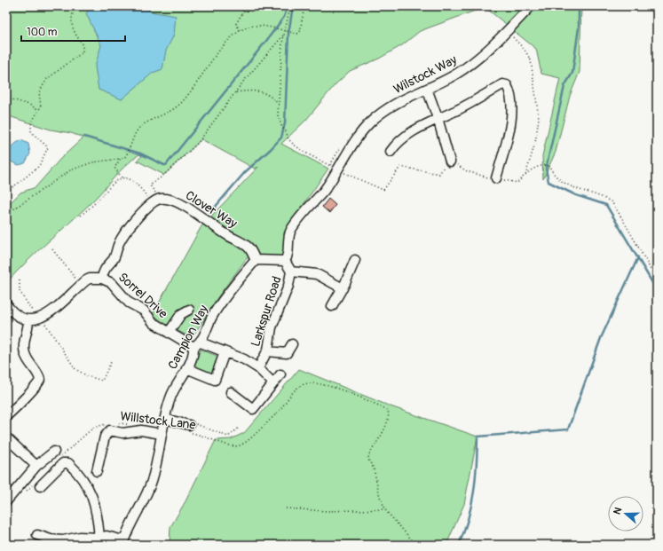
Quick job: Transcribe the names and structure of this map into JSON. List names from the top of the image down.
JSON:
{
  "streets": {
    "street": [
      "Wilstock Way",
      "Clover Way",
      "Sorrel Drive",
      "Larkspur Road",
      "Campion Way"
    ],
    "path": ["Willstock Lane"]
  },
  "crossings": [
    ["Clover Way", "Campion Way"],
    ["Sorrel Drive", "Larkspur Road"],
    ["Sorrel Drive", "Campion Way"]
  ],
  "scale_bar": "100 m",
  "north": "left"
}
